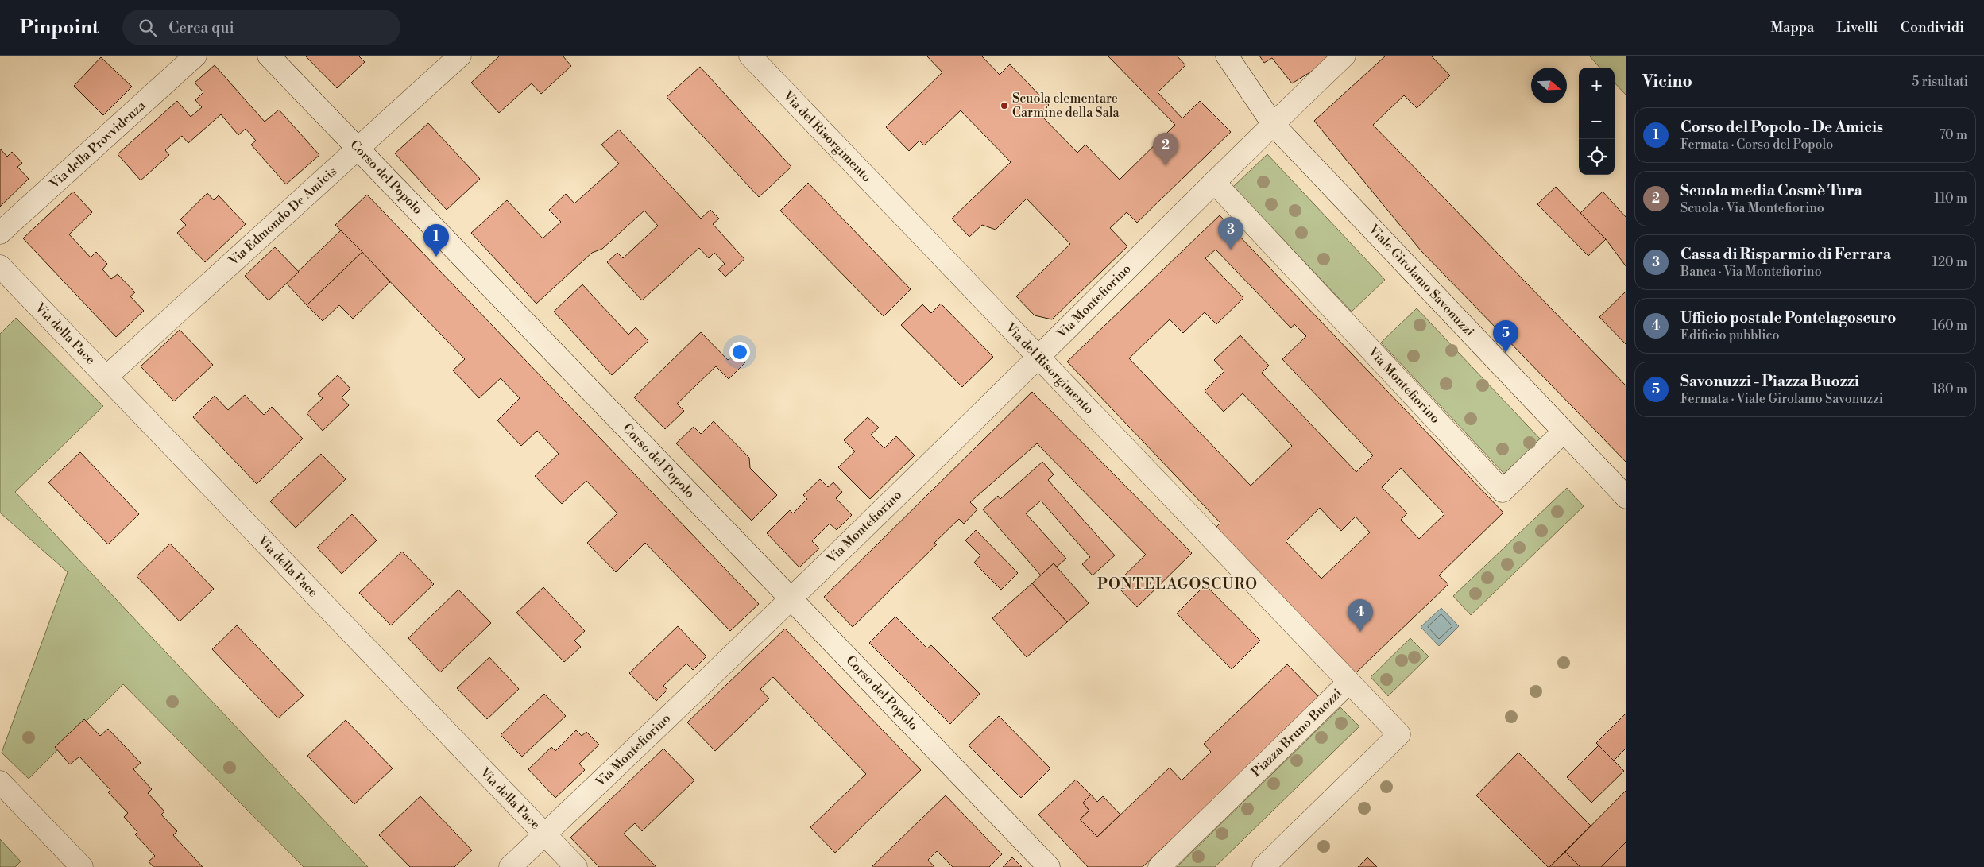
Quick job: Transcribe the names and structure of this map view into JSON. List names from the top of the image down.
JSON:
{
  "streets": {
    "street": [
      "Via del Risorgimento",
      "Via della Provvidenza",
      "Corso del Popolo",
      "Via Edmondo De Amicis",
      "Viale Girolamo Savonuzzi",
      "Via Montefiorino",
      "Via della Pace",
      "Piazza Bruno Buozzi"
    ]
  },
  "crossings": [
    ["Via del Risorgimento", "Via Montefiorino"],
    ["Via del Risorgimento", "Piazza Bruno Buozzi"],
    ["Corso del Popolo", "Via Edmondo De Amicis"],
    ["Corso del Popolo", "Via Montefiorino"],
    ["Via Edmondo De Amicis", "Via della Pace"],
    ["Viale Girolamo Savonuzzi", "Via Montefiorino"],
    ["Via Montefiorino", "Via della Pace"]
  ],
  "districts": ["PONTELAGOSCURO"],
  "places": ["Scuola elementare Carmine della Sala"],
  "north": "right",
  "page": {
    "header": "Pinpoint",
    "search": "Cerca qui",
    "nav": ["Mappa", "Livelli", "Condividi"],
    "heading": ["Vicino", "5 risultati"],
    "map_buttons": ["+", "−"],
    "list": [
      {
        "mark": "1",
        "name": "Corso del Popolo - De Amicis",
        "note": "Fermata · Corso del Popolo",
        "value": "70 m"
      },
      {
        "mark": "2",
        "name": "Scuola media Cosmè Tura",
        "note": "Scuola · Via Montefiorino",
        "value": "110 m"
      },
      {
        "mark": "3",
        "name": "Cassa di Risparmio di Ferrara",
        "note": "Banca · Via Montefiorino",
        "value": "120 m"
      },
      {
        "mark": "4",
        "name": "Ufficio postale Pontelagoscuro",
        "note": "Edificio pubblico",
        "value": "160 m"
      },
      {
        "mark": "5",
        "name": "Savonuzzi - Piazza Buozzi",
        "note": "Fermata · Viale Girolamo Savonuzzi",
        "value": "180 m"
      }
    ],
    "pins": [
      "2",
      "3",
      "1",
      "5",
      "4"
    ]
  }
}
